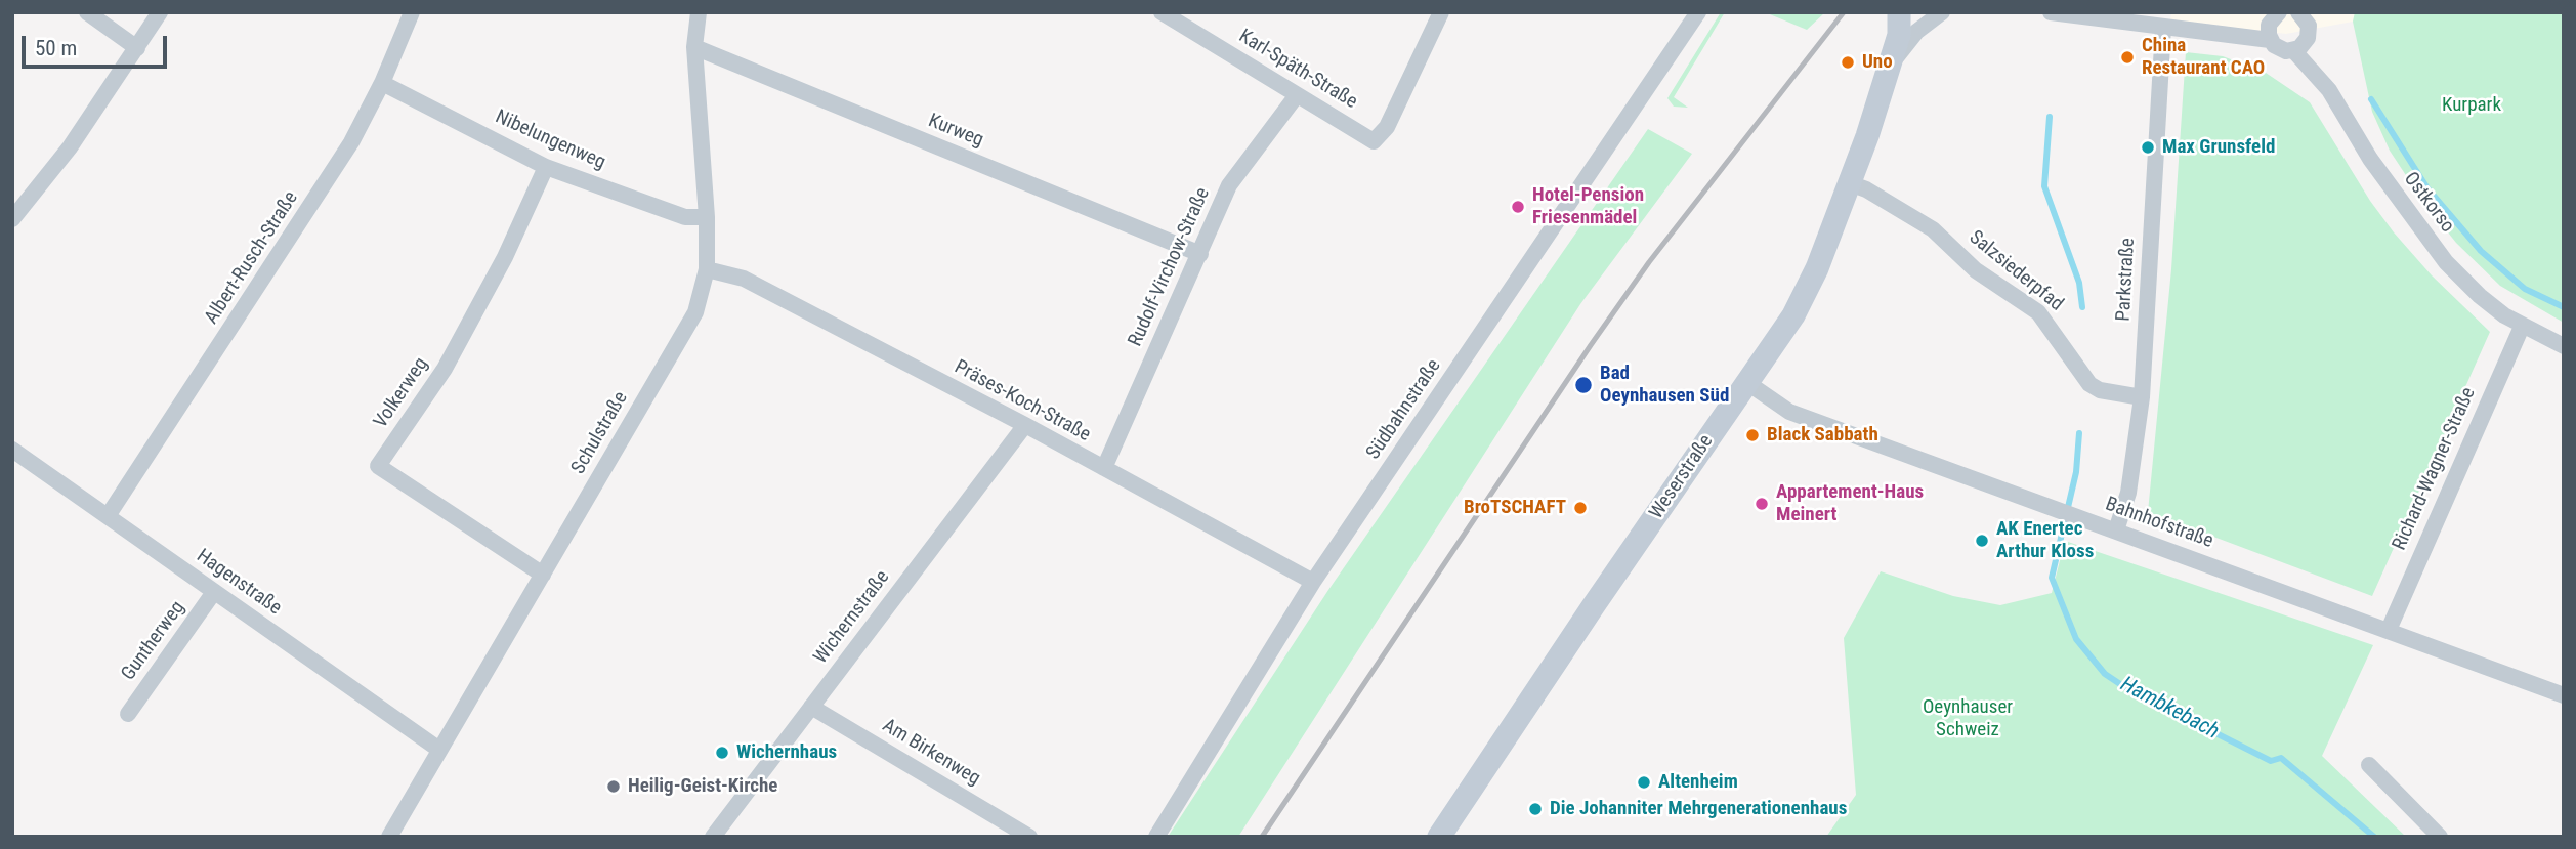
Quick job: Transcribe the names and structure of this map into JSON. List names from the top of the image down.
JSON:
{
  "streets": {
    "main road": ["Weserstraße"],
    "street": [
      "Karl-Späth-Straße",
      "Kurweg",
      "Nibelungenweg",
      "Ostkorso",
      "Albert-Rusch-Straße",
      "Rudolf-Virchow-Straße",
      "Salzsiederpfad",
      "Parkstraße",
      "Volkerweg",
      "Präses-Koch-Straße",
      "Südbahnstraße",
      "Schulstraße",
      "Richard-Wagner-Straße",
      "Bahnhofstraße",
      "Hagenstraße",
      "Wichernstraße",
      "Guntherweg",
      "Am Birkenweg"
    ]
  },
  "crossings": [
    ["Karl-Späth-Straße", "Rudolf-Virchow-Straße"],
    ["Kurweg", "Rudolf-Virchow-Straße"],
    ["Kurweg", "Schulstraße"],
    ["Nibelungenweg", "Albert-Rusch-Straße"],
    ["Nibelungenweg", "Volkerweg"],
    ["Nibelungenweg", "Schulstraße"],
    ["Ostkorso", "Richard-Wagner-Straße"],
    ["Albert-Rusch-Straße", "Hagenstraße"],
    ["Rudolf-Virchow-Straße", "Präses-Koch-Straße"],
    ["Salzsiederpfad", "Parkstraße"],
    ["Salzsiederpfad", "Weserstraße"],
    ["Parkstraße", "Bahnhofstraße"],
    ["Volkerweg", "Schulstraße"],
    ["Präses-Koch-Straße", "Südbahnstraße"],
    ["Präses-Koch-Straße", "Schulstraße"],
    ["Präses-Koch-Straße", "Wichernstraße"],
    ["Schulstraße", "Hagenstraße"],
    ["Richard-Wagner-Straße", "Bahnhofstraße"],
    ["Weserstraße", "Bahnhofstraße"],
    ["Hagenstraße", "Guntherweg"],
    ["Wichernstraße", "Am Birkenweg"]
  ],
  "water": ["Hambkebach"],
  "parks": ["Kurpark", "Oeynhauser Schweiz"],
  "places": [
    "China Restaurant CAO",
    "Uno",
    "Max Grunsfeld",
    "Hotel-Pension Friesenmädel",
    "Bad Oeynhausen Süd",
    "Black Sabbath",
    "Appartement-Haus Meinert",
    "BroTSCHAFT",
    "AK Enertec Arthur Kloss",
    "Wichernhaus",
    "Altenheim",
    "Heilig-Geist-Kirche",
    "Die Johanniter Mehrgenerationenhaus"
  ],
  "scale_bar": "50 m"
}
